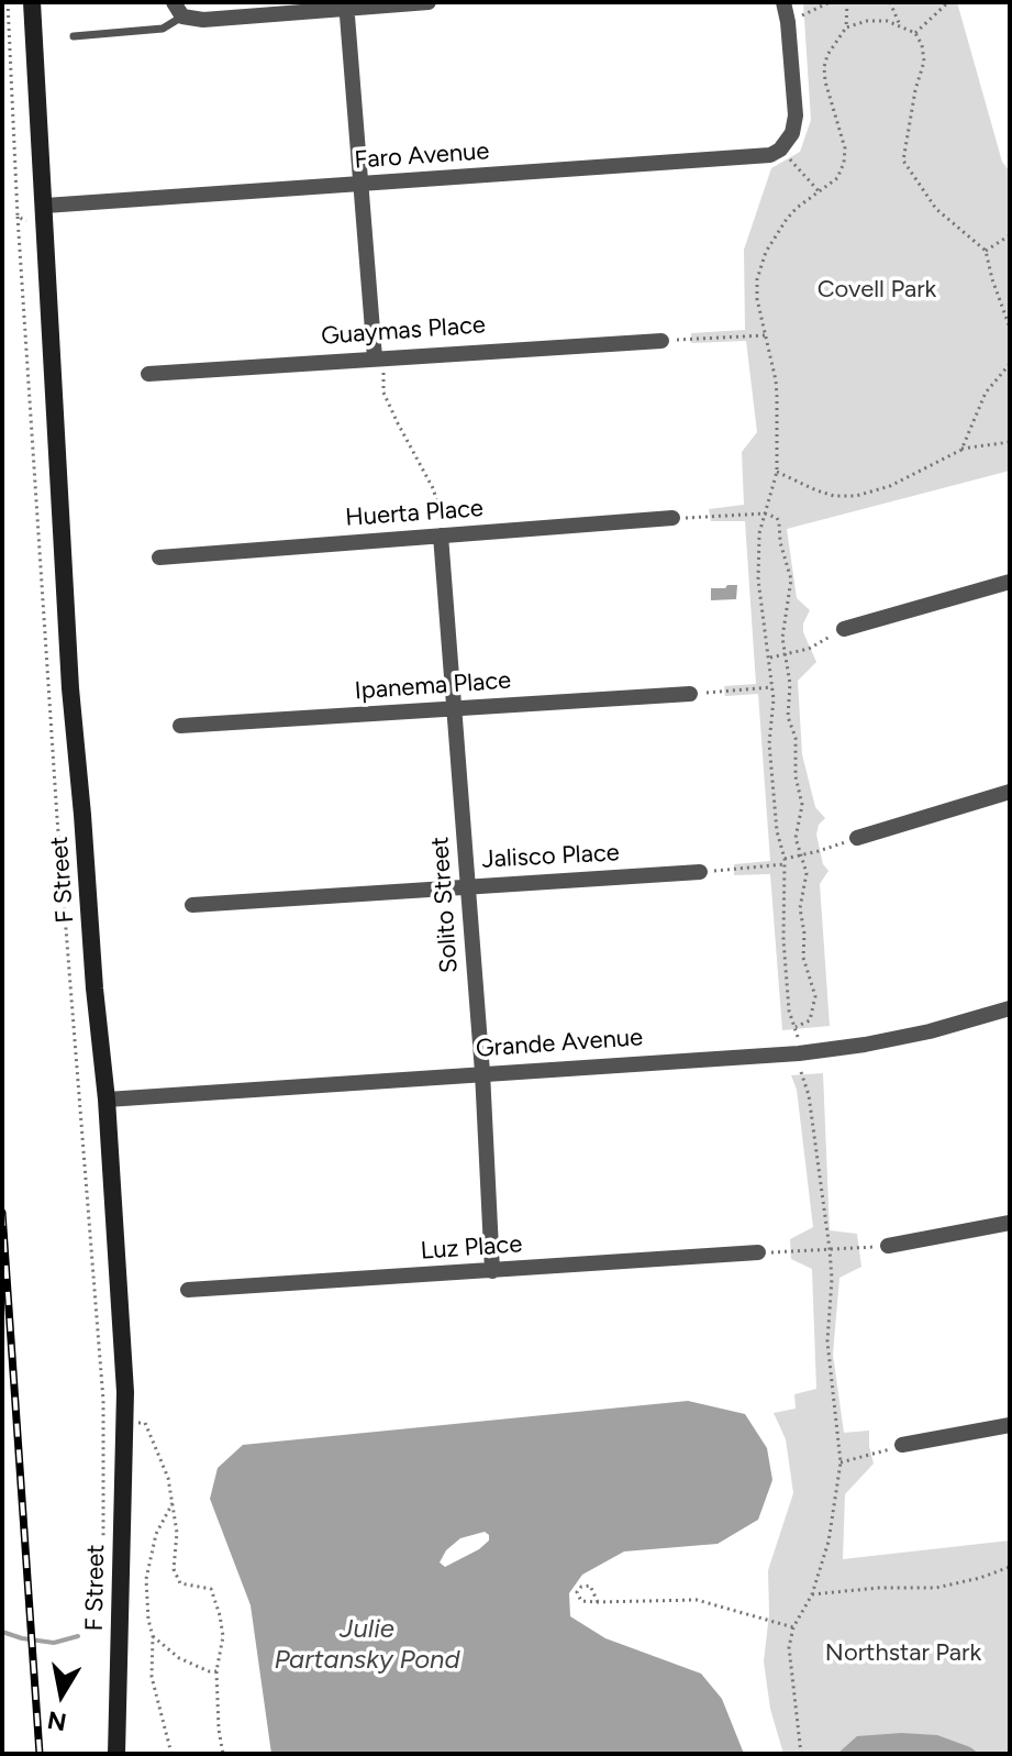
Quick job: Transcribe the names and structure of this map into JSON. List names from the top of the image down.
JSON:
{
  "streets": {
    "street": [
      "Faro Avenue",
      "Guaymas Place",
      "Huerta Place",
      "Ipanema Place",
      "Jalisco Place",
      "F Street",
      "Solito Street",
      "Grande Avenue",
      "Luz Place"
    ]
  },
  "crossings": [
    ["Faro Avenue", "F Street"],
    ["Huerta Place", "Solito Street"],
    ["Ipanema Place", "Solito Street"],
    ["Jalisco Place", "Solito Street"],
    ["F Street", "Grande Avenue"],
    ["Solito Street", "Grande Avenue"],
    ["Solito Street", "Luz Place"]
  ],
  "water": ["Julie Partansky Pond"],
  "parks": ["Covell Park", "Northstar Park"],
  "north": "bottom"
}
